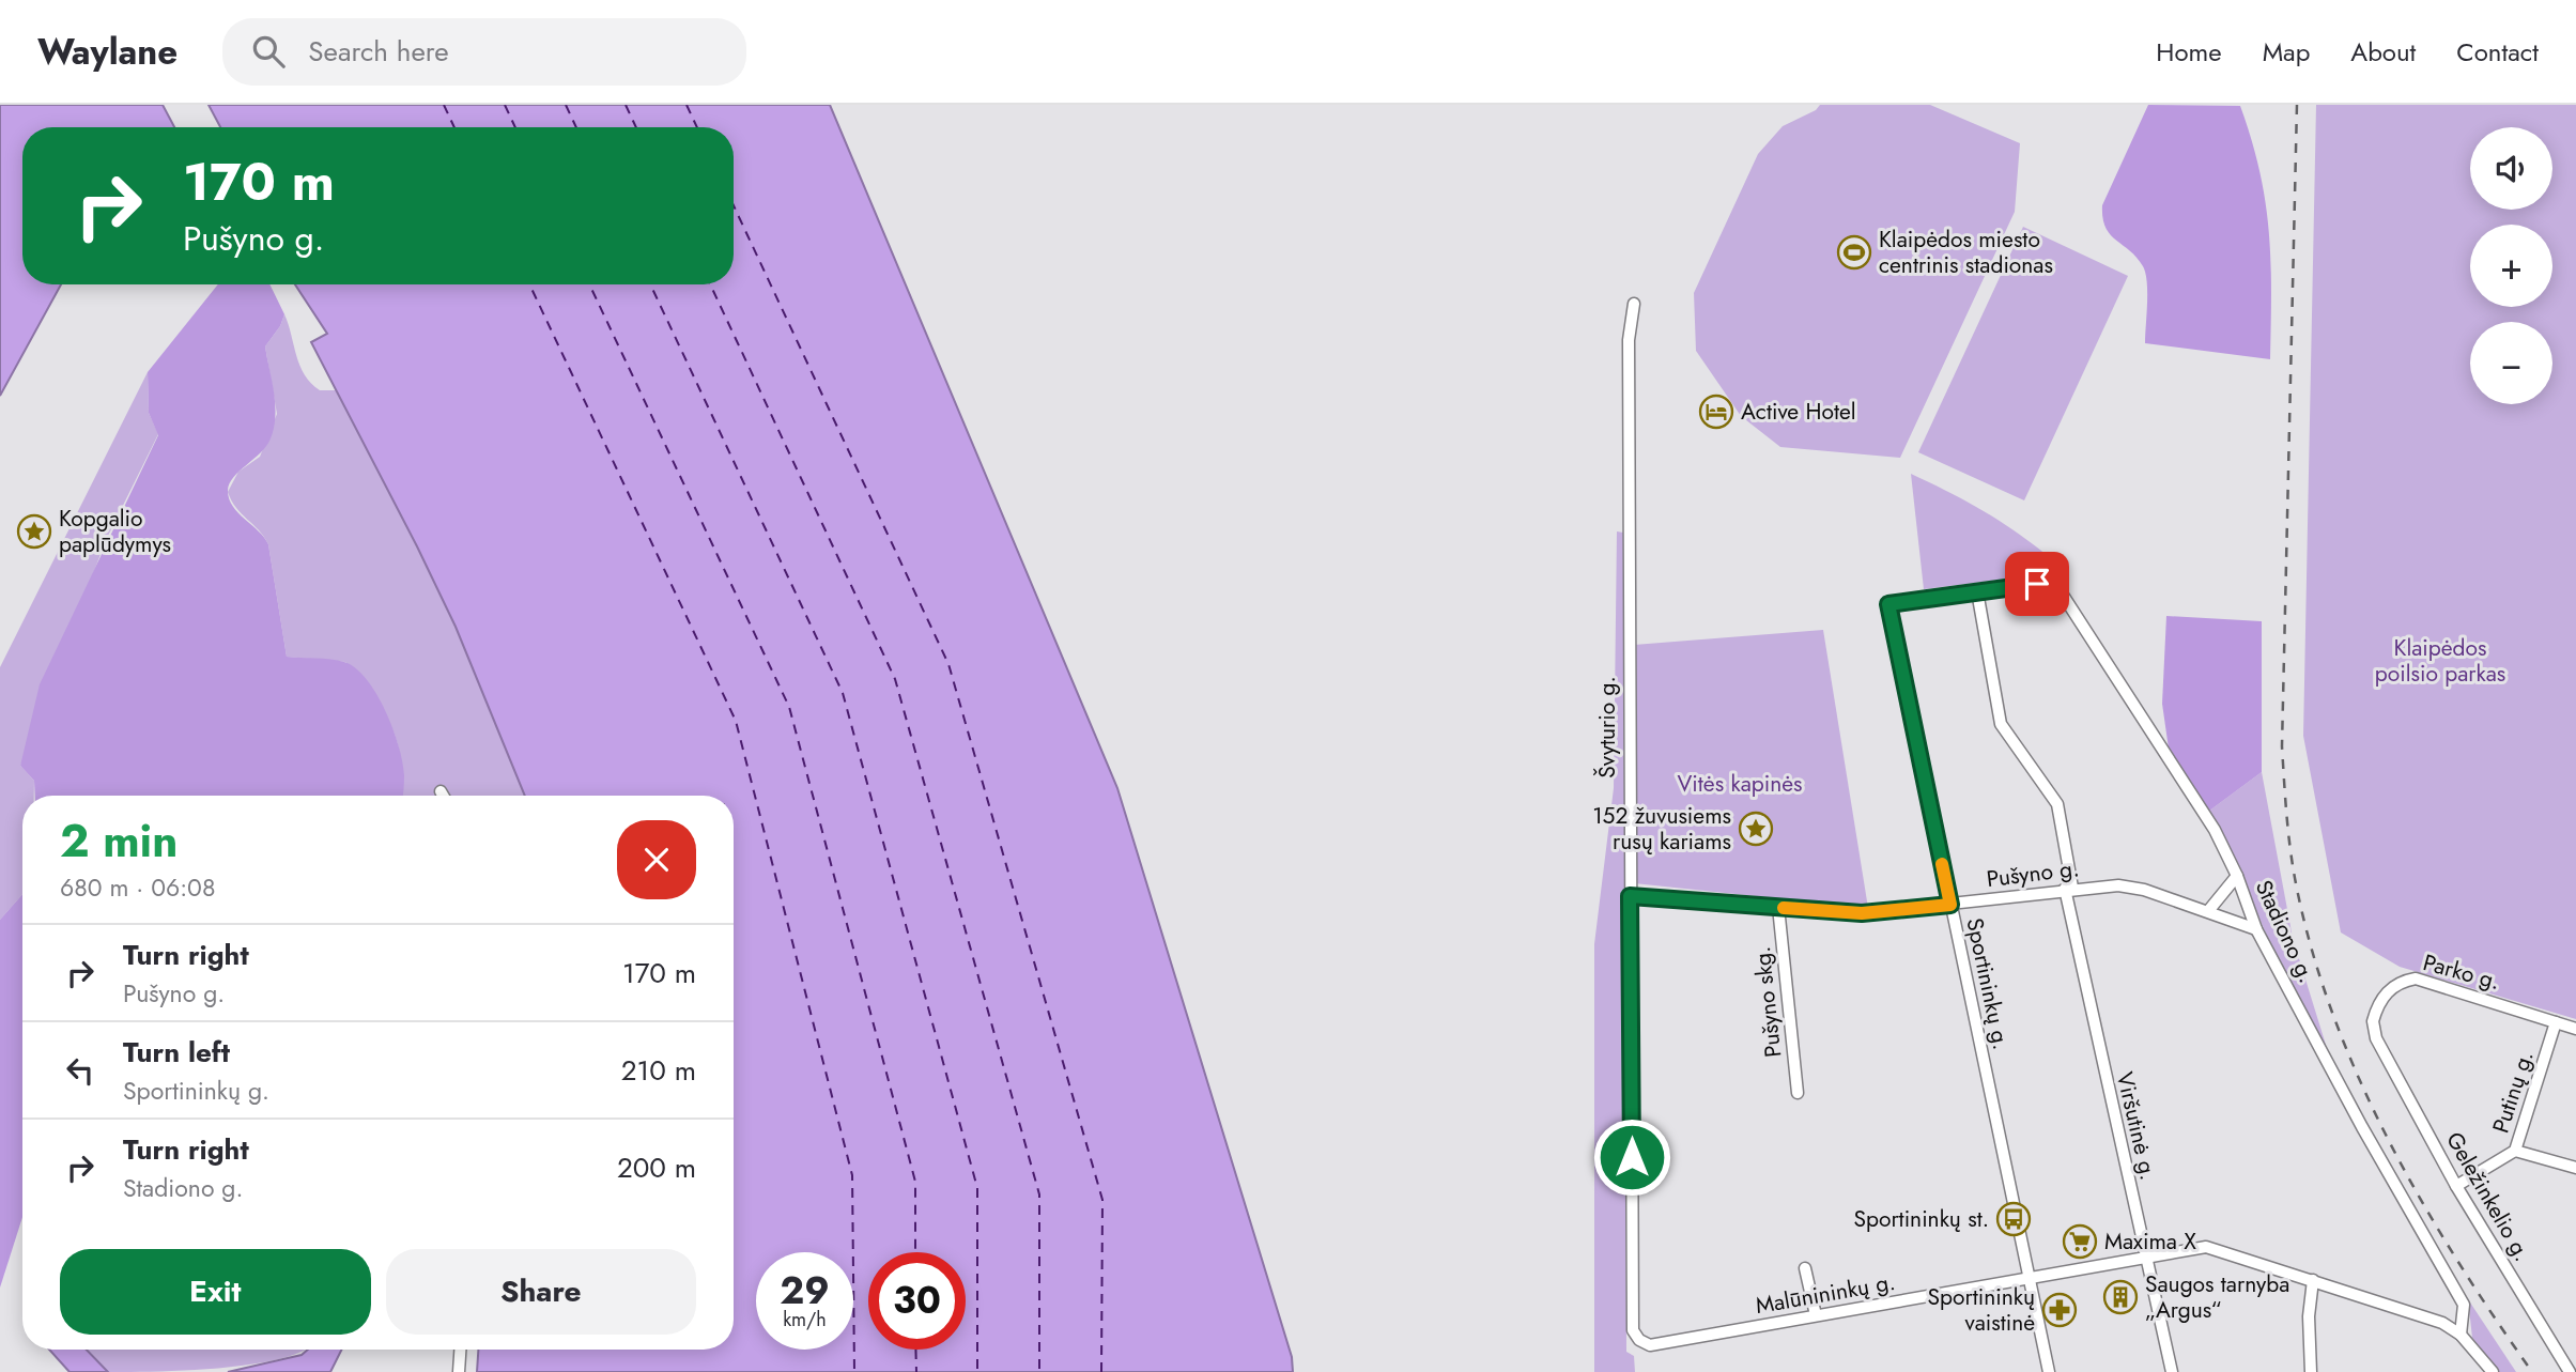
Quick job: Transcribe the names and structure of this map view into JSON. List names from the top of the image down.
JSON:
{
  "streets": {
    "street": [
      "Švyturio g.",
      "Pušyno g.",
      "Stadiono g.",
      "Parko g.",
      "Sportininkų g.",
      "Pušyno skg.",
      "Putinų g.",
      "Viršutinė g.",
      "Geležinkelio g.",
      "Malūnininkų g."
    ]
  },
  "crossings": [
    ["Švyturio g.", "Pušyno g."],
    ["Švyturio g.", "Malūnininkų g."],
    ["Pušyno g.", "Stadiono g."],
    ["Pušyno g.", "Sportininkų g."],
    ["Pušyno g.", "Pušyno skg."],
    ["Pušyno g.", "Viršutinė g."],
    ["Stadiono g.", "Sportininkų g."],
    ["Stadiono g.", "Malūnininkų g."],
    ["Parko g.", "Putinų g."],
    ["Parko g.", "Geležinkelio g."],
    ["Sportininkų g.", "Malūnininkų g."],
    ["Putinų g.", "Geležinkelio g."],
    ["Viršutinė g.", "Malūnininkų g."]
  ],
  "parks": ["Klaipėdos poilsio parkas", "Vitės kapinės"],
  "places": {
    "sports": ["Klaipėdos miesto centrinis stadionas"],
    "hotel": ["Active Hotel"],
    "place": ["Kopgalio paplūdymys", "152 žuvusiems rusų kariams"],
    "bus stop": ["Sportininkų st."],
    "supermarket": ["Maxima X"],
    "building": ["Saugos tarnyba „Argus“"],
    "pharmacy": ["Sportininkų vaistinė"]
  },
  "page": {
    "header": "Waylane",
    "search": "Search here",
    "nav": [
      "Home",
      "Map",
      "About",
      "Contact"
    ],
    "map_buttons": ["+", "−"],
    "turn": ["170 m", "Pušyno g."],
    "heading": ["2 min", "680 m · 06:08"],
    "list": [
      {
        "name": "Turn right",
        "note": "Pušyno g.",
        "value": "170 m"
      },
      {
        "name": "Turn left",
        "note": "Sportininkų g.",
        "value": "210 m"
      },
      {
        "name": "Turn right",
        "note": "Stadiono g.",
        "value": "200 m"
      }
    ],
    "buttons": ["Exit", "Share"],
    "speed": "29 km/h",
    "limit": "30"
  }
}
